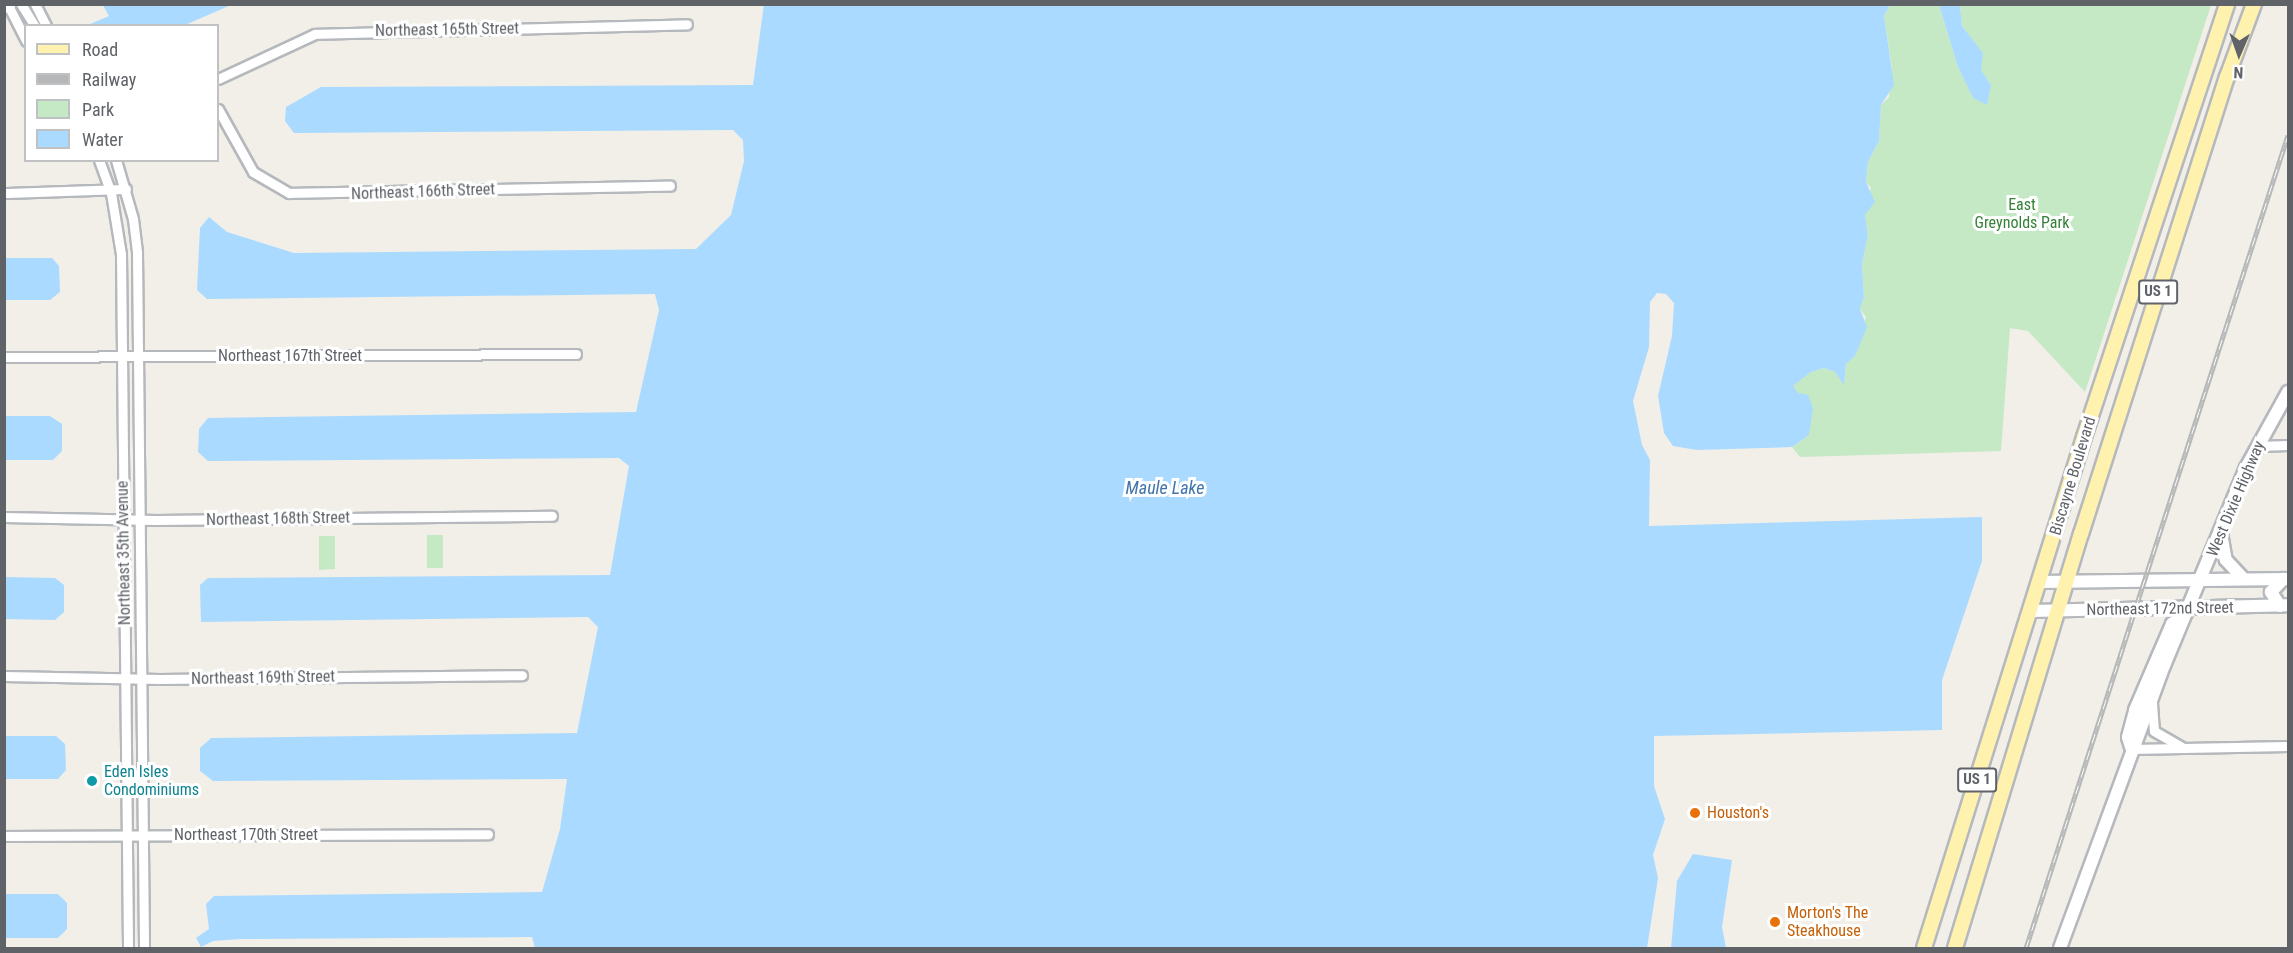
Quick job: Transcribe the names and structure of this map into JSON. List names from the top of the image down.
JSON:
{
  "streets": {
    "main road": ["US 1", "Biscayne Boulevard"],
    "street": [
      "Northeast 165th Street",
      "Northeast 166th Street",
      "Northeast 167th Street",
      "West Dixie Highway",
      "Northeast 168th Street",
      "Northeast 35th Avenue",
      "Northeast 172nd Street",
      "Northeast 169th Street",
      "Northeast 170th Street"
    ]
  },
  "crossings": [
    ["Northeast 167th Street", "Northeast 35th Avenue"],
    ["Biscayne Boulevard", "Northeast 172nd Street"],
    ["West Dixie Highway", "Northeast 172nd Street"],
    ["Northeast 168th Street", "Northeast 35th Avenue"],
    ["Northeast 35th Avenue", "Northeast 169th Street"],
    ["Northeast 35th Avenue", "Northeast 170th Street"]
  ],
  "water": ["Maule Lake"],
  "parks": ["East Greynolds Park"],
  "places": ["Eden Isles Condominiums", "Houston's", "Morton's The Steakhouse"],
  "legend": [
    "Road",
    "Railway",
    "Park",
    "Water"
  ],
  "north": "bottom"
}
